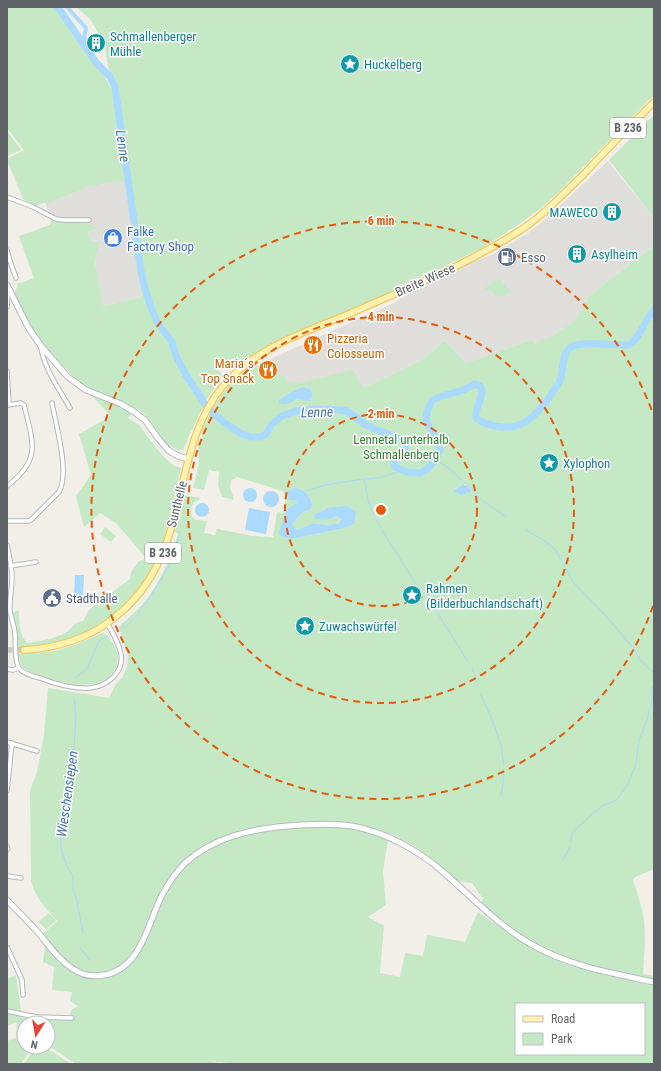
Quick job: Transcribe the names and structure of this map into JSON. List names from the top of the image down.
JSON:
{
  "streets": {
    "main road": ["B 236", "Breite Wiese", "Sunthelle"]
  },
  "crossings": [
    ["B 236", "Sunthelle"],
    ["Breite Wiese", "Sunthelle"]
  ],
  "water": ["Lenne", "Wieschensiepen"],
  "parks": ["Lennetal unterhalb Schmallenberg"],
  "places": {
    "building": ["Schmallenberger Mühle", "MAWECO", "Asylheim"],
    "place": [
      "Huckelberg",
      "Xylophon",
      "Rahmen (Bilderbuchlandschaft)",
      "Zuwachswürfel"
    ],
    "shop": ["Falke Factory Shop"],
    "fuel station": ["Esso"],
    "restaurant": ["Pizzeria Colosseum", "Maria´s Top Snack"],
    "public building": ["Stadthalle"]
  },
  "legend": ["Road", "Park"],
  "north": "bottom",
  "rings": ["6 min", "4 min", "2 min"]
}
